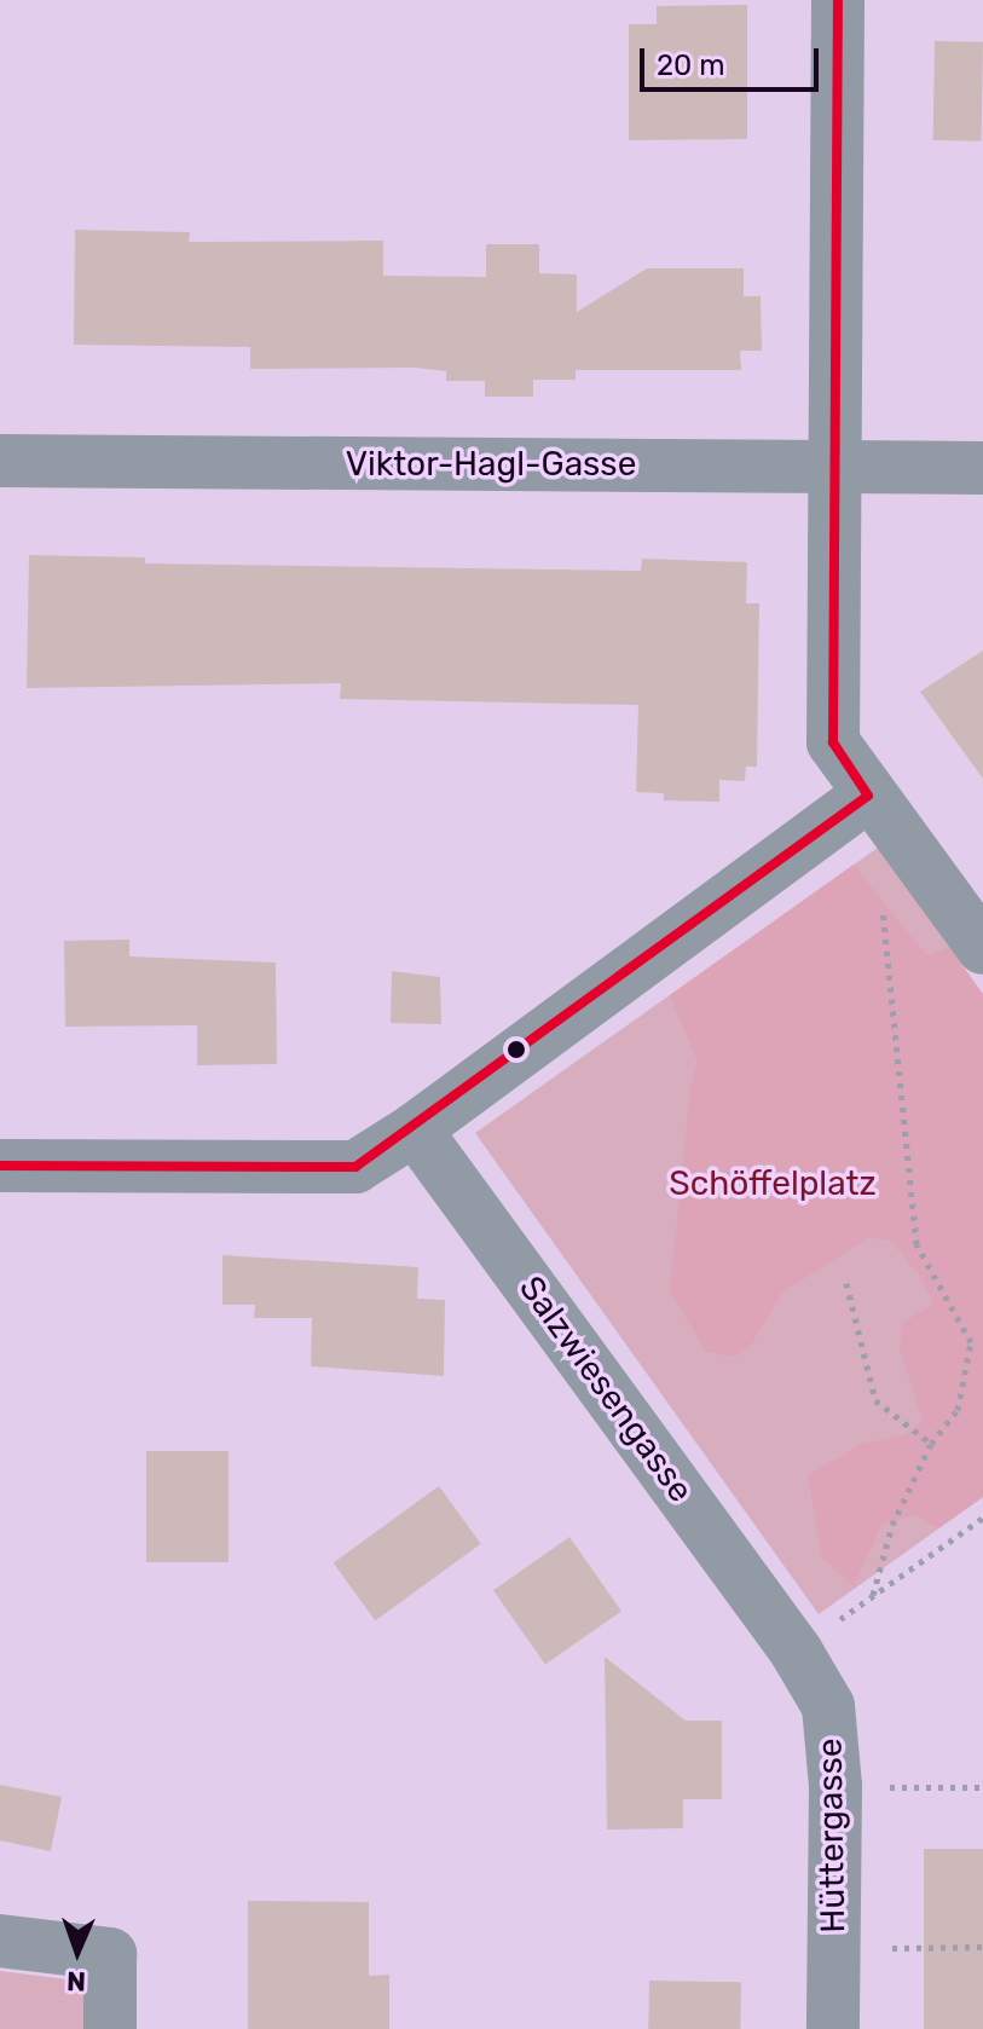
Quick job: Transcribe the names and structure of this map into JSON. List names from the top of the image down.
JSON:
{
  "streets": {
    "street": ["Viktor-Hagl-Gasse", "Salzwiesengasse", "Hüttergasse"]
  },
  "crossings": [
    ["Salzwiesengasse", "Hüttergasse"]
  ],
  "parks": ["Schöffelplatz"],
  "scale_bar": "20 m",
  "north": "bottom"
}
